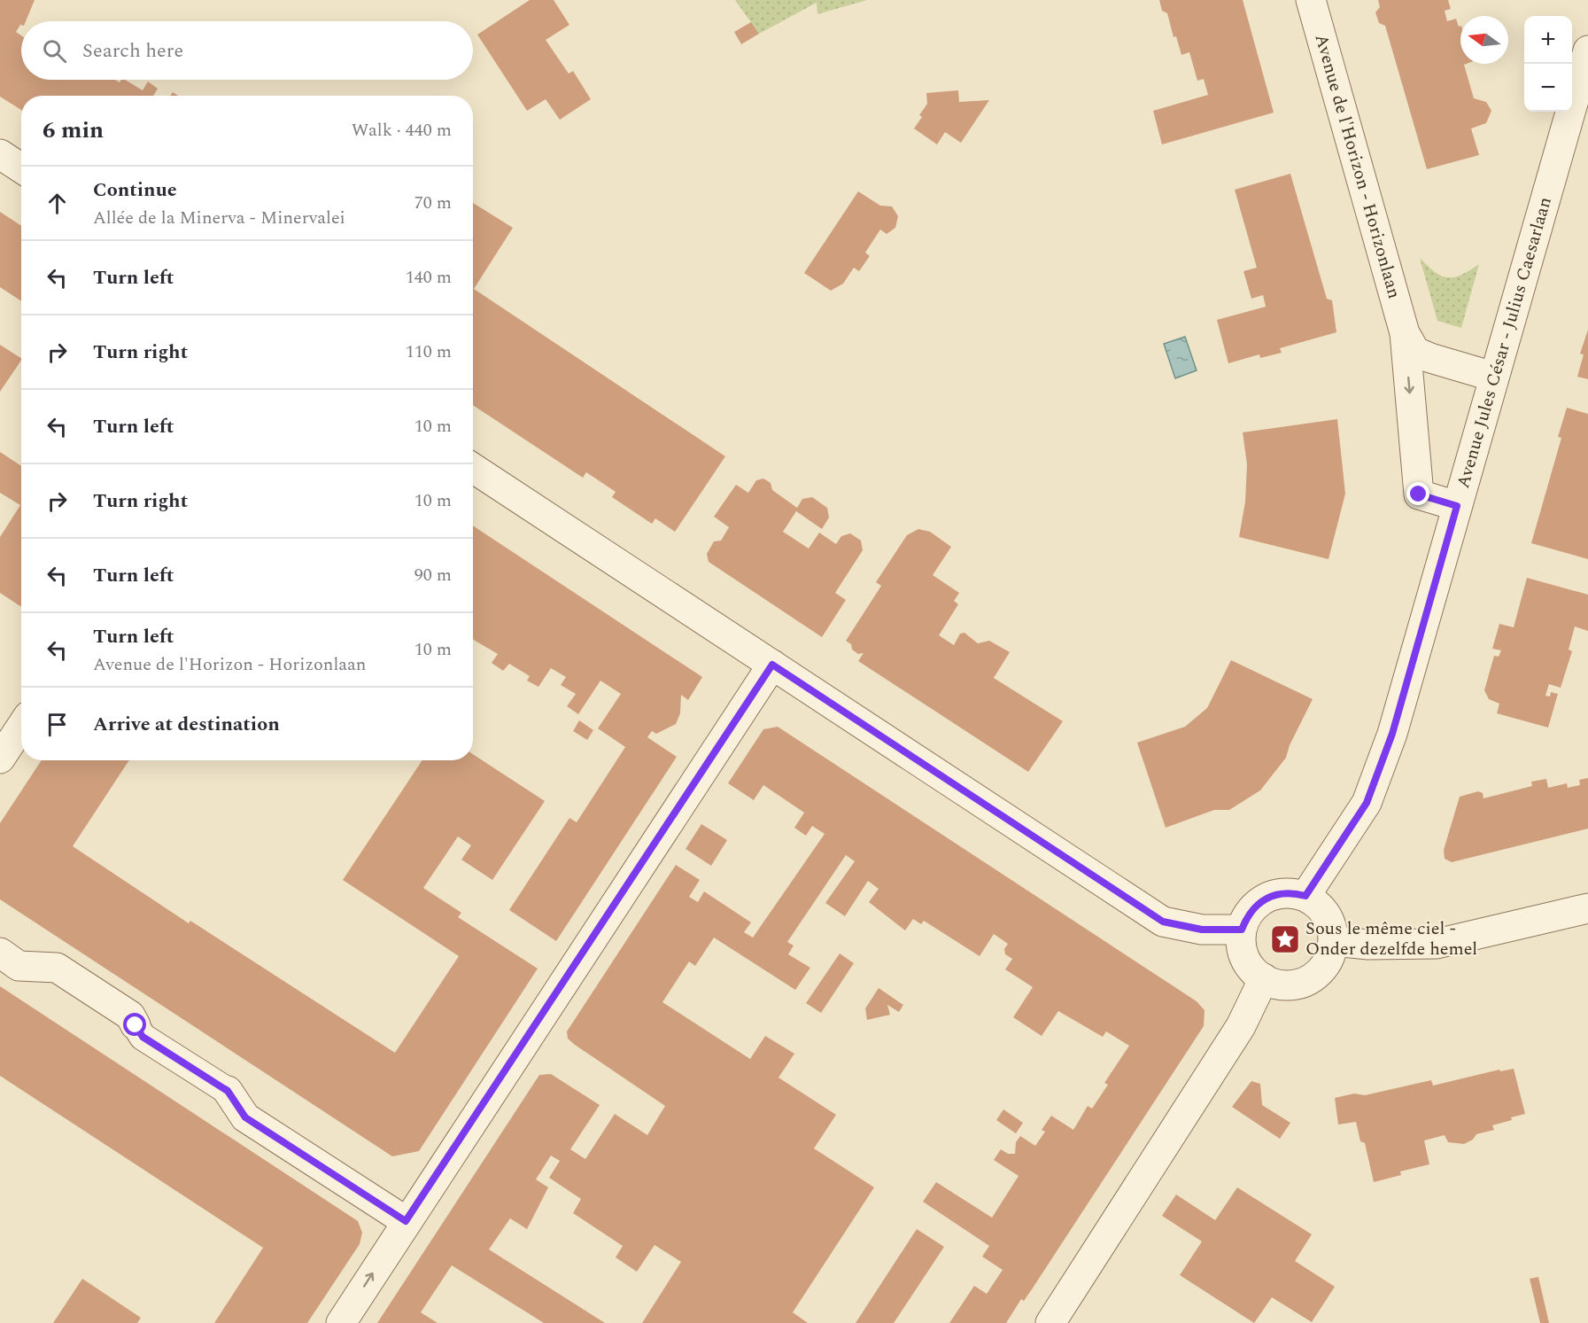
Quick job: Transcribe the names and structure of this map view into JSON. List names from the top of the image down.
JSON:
{
  "streets": {
    "street": ["Avenue de l'Horizon - Horizonlaan", "Avenue Jules César - Julius Caesarlaan"]
  },
  "crossings": [
    ["Avenue de l'Horizon - Horizonlaan", "Avenue Jules César - Julius Caesarlaan"]
  ],
  "places": {
    "place": ["Sous le même ciel - Onder dezelfde hemel"]
  },
  "north": "left",
  "page": {
    "map_buttons": ["+", "−"],
    "search": "Search here",
    "heading": ["6 min", "Walk · 440 m"],
    "list": [
      ["Continue", "Allée de la Minerva - Minervalei", "70 m"],
      ["Turn left", "140 m"],
      ["Turn right", "110 m"],
      ["Turn left", "10 m"],
      ["Turn right", "10 m"],
      ["Turn left", "90 m"],
      ["Turn left", "Avenue de l'Horizon - Horizonlaan", "10 m"],
      "Arrive at destination"
    ]
  }
}
